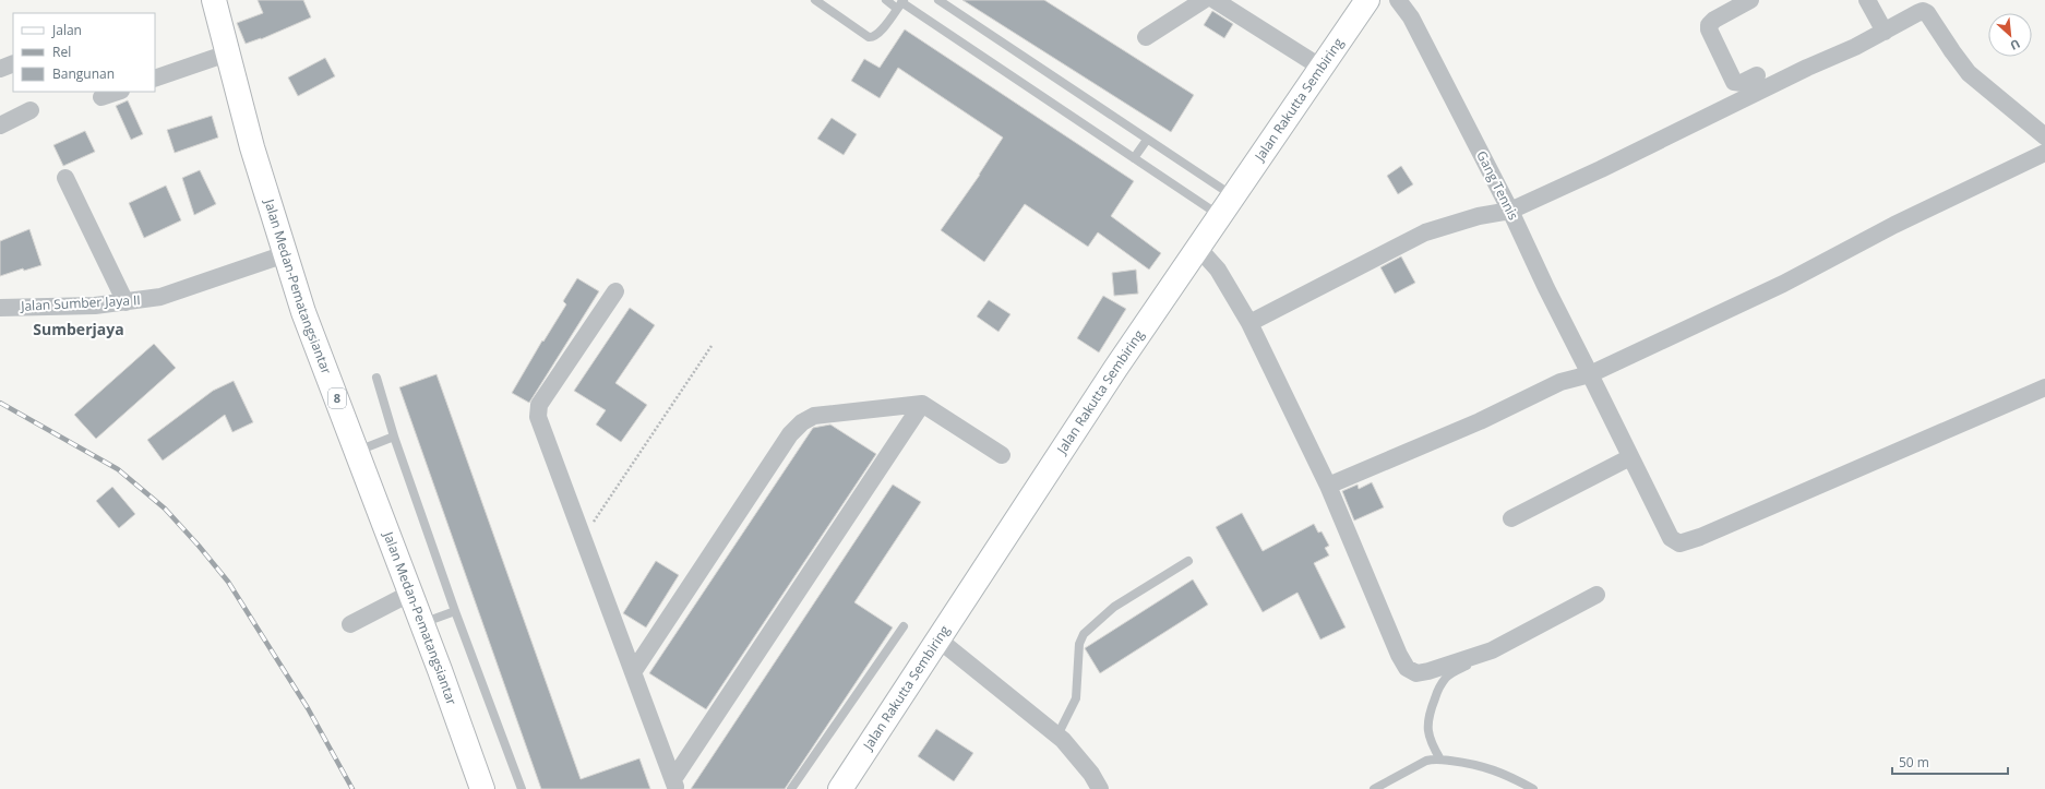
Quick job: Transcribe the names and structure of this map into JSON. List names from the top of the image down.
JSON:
{
  "streets": {
    "main road": ["Jalan Rakutta Sembiring", "Jalan Medan-Pematangsiantar", "8"],
    "street": ["Gang Tennis", "Jalan Sumber Jaya II"]
  },
  "crossings": [
    ["Jalan Medan-Pematangsiantar", "Jalan Sumber Jaya II"]
  ],
  "districts": ["Sumberjaya"],
  "legend": ["Jalan", "Rel", "Bangunan"],
  "scale_bar": "50 m",
  "north": "bottom right"
}
